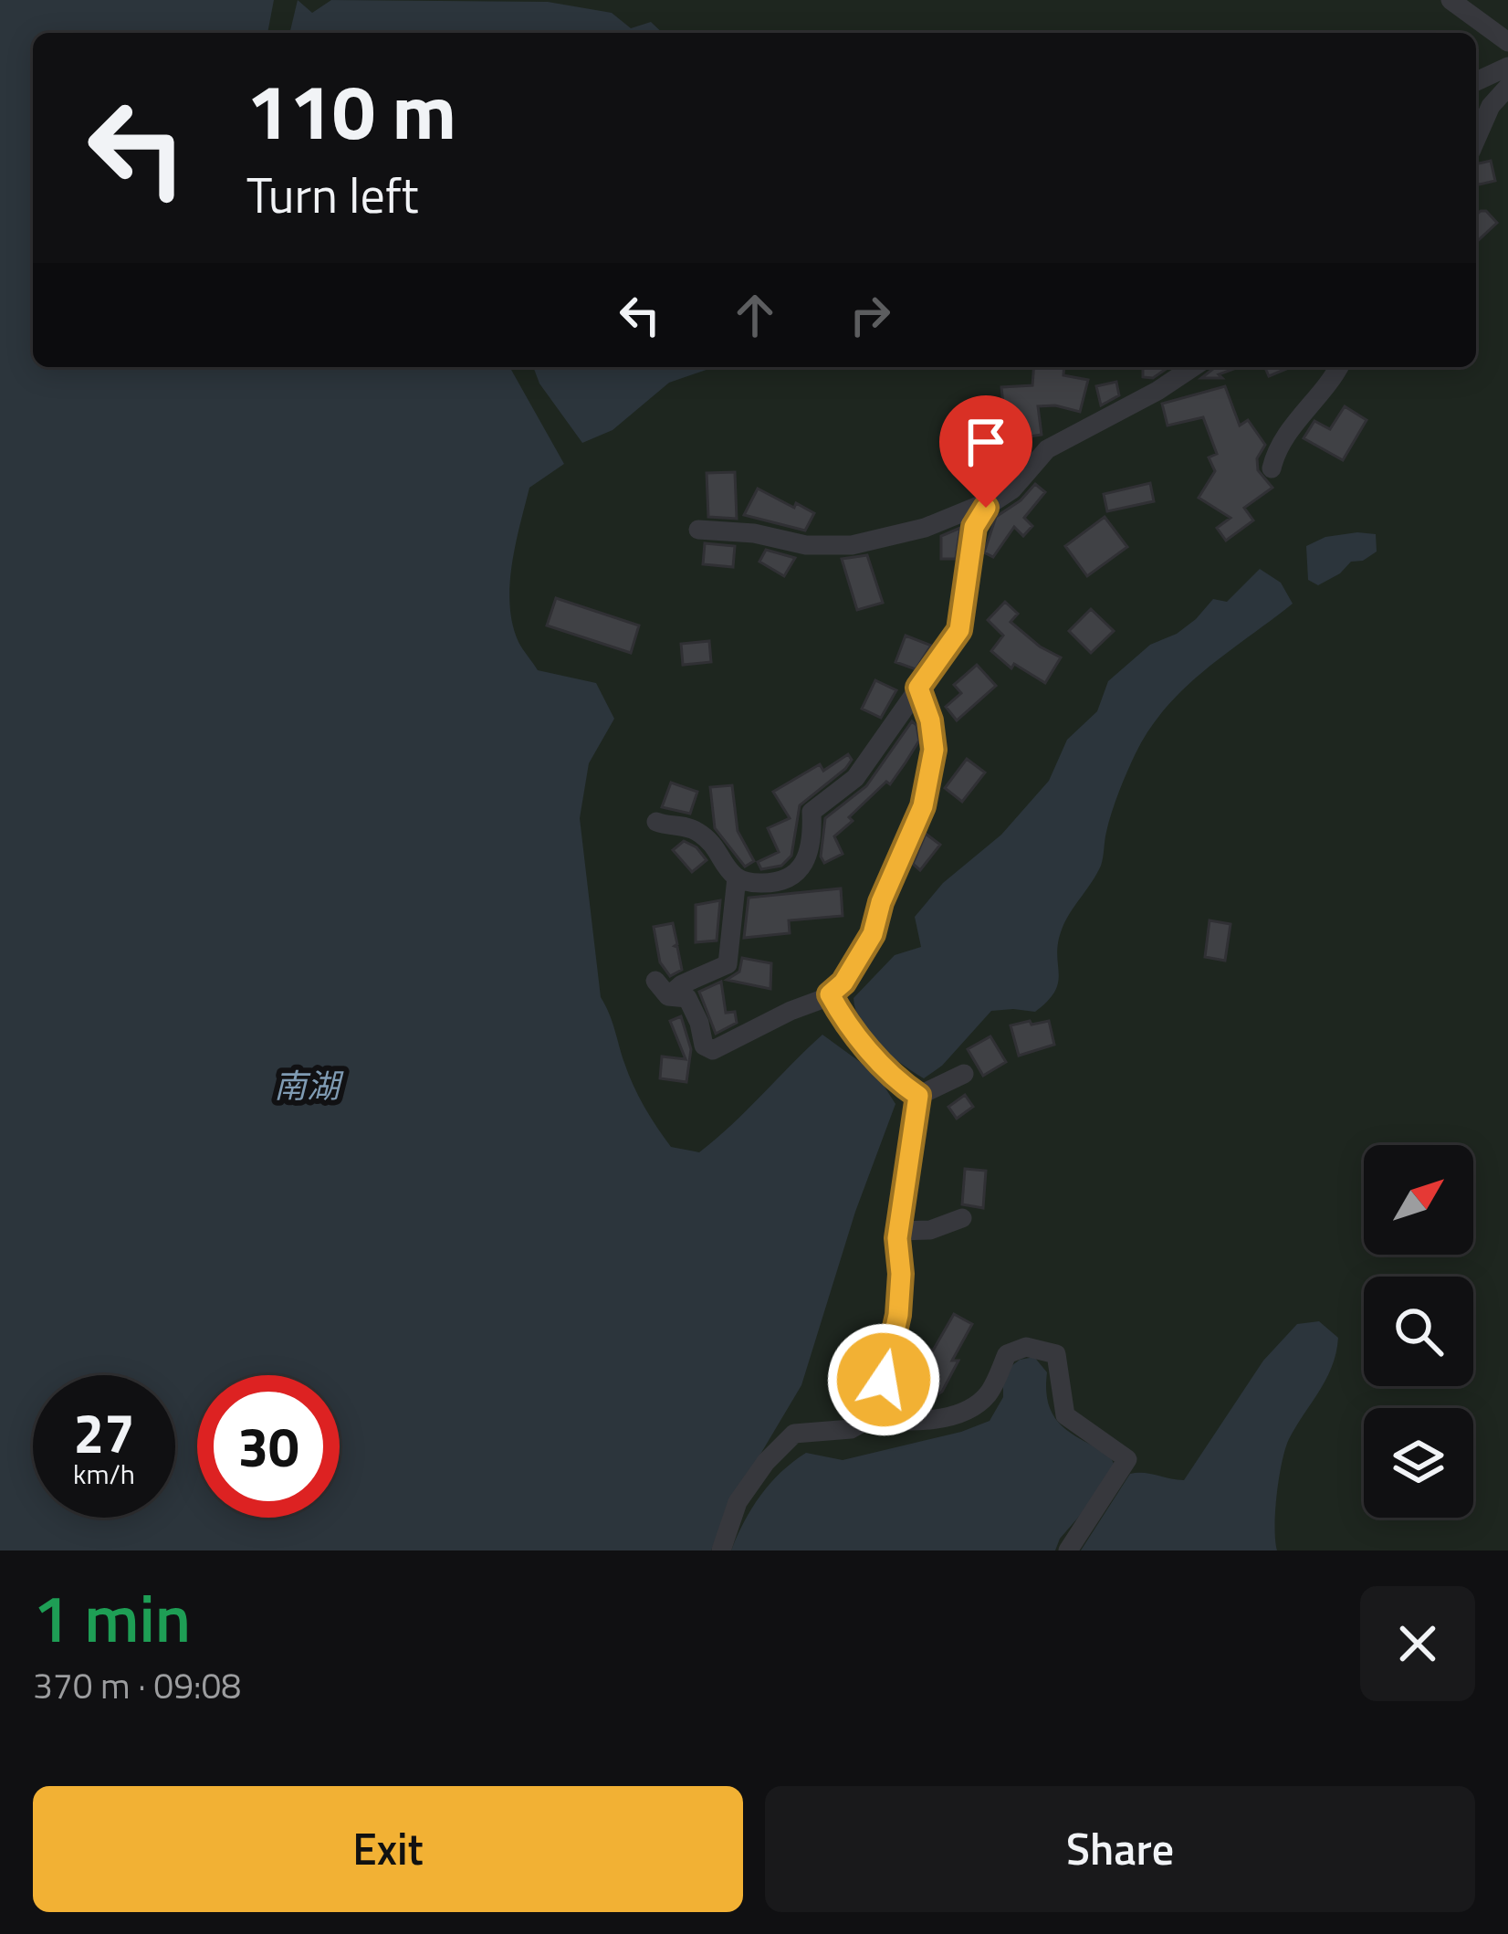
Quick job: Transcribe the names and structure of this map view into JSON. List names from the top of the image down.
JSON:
{
  "water": ["南湖"],
  "north": "top right",
  "page": {
    "turn": ["110 m", "Turn left"],
    "speed": "27 km/h",
    "limit": "30",
    "heading": ["1 min", "370 m · 09:08"],
    "buttons": ["Exit", "Share"]
  }
}
